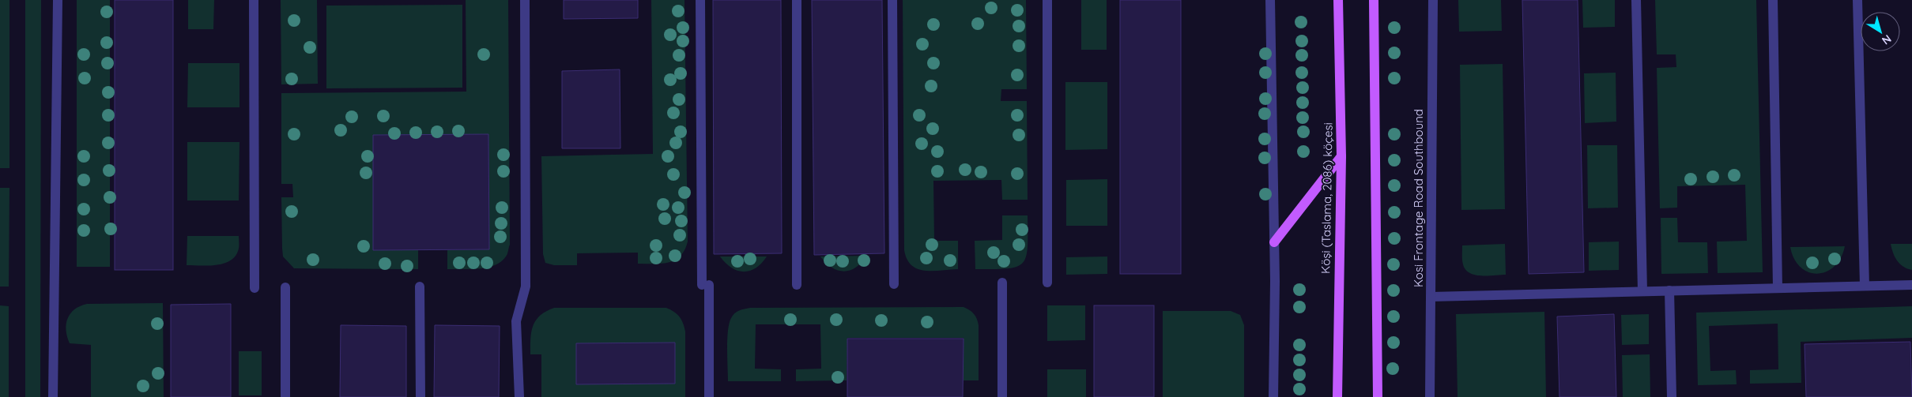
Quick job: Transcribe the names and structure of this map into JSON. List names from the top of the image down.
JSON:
{
  "streets": {
    "main road": ["Köşi (Taslama, 2086) köçesi"],
    "street": ["Kosi Frontage Road Southbound"]
  },
  "north": "bottom right"
}
